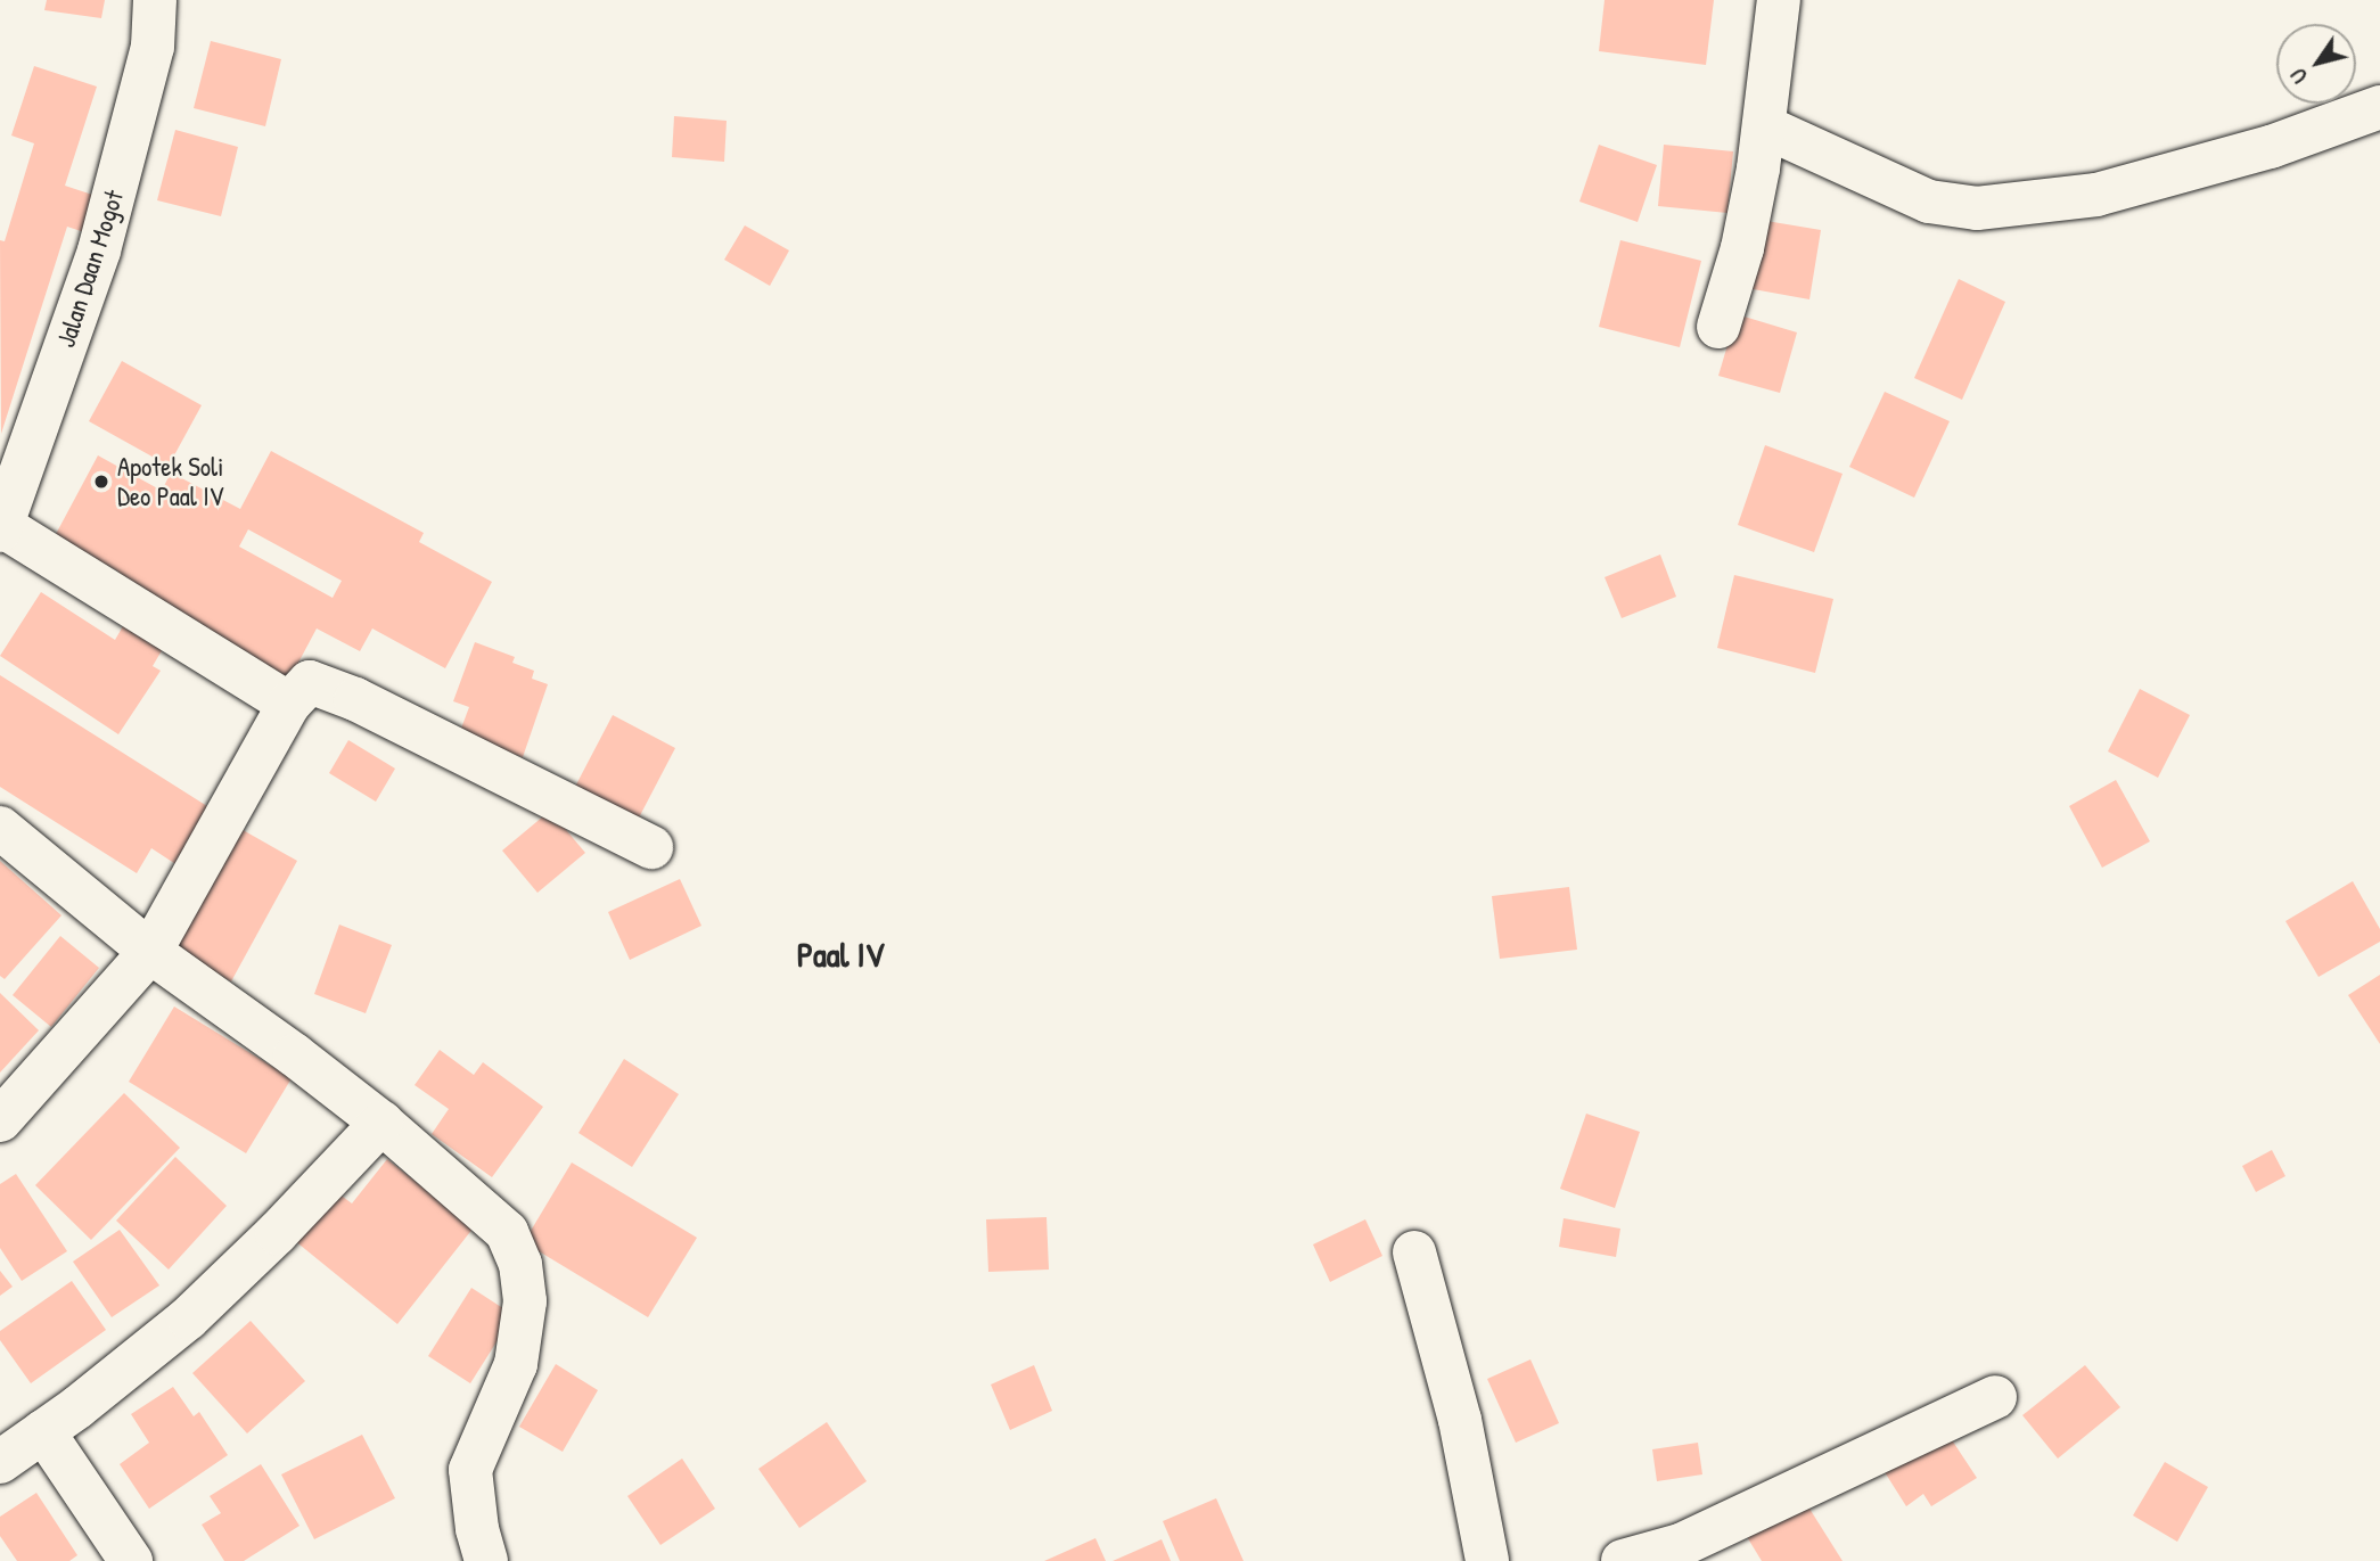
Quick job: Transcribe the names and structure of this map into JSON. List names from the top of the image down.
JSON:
{
  "streets": {
    "street": ["Jalan Daan Mogot"]
  },
  "districts": ["Paal IV"],
  "places": ["Apotek Soli Deo Paal IV"],
  "north": "bottom left"
}
